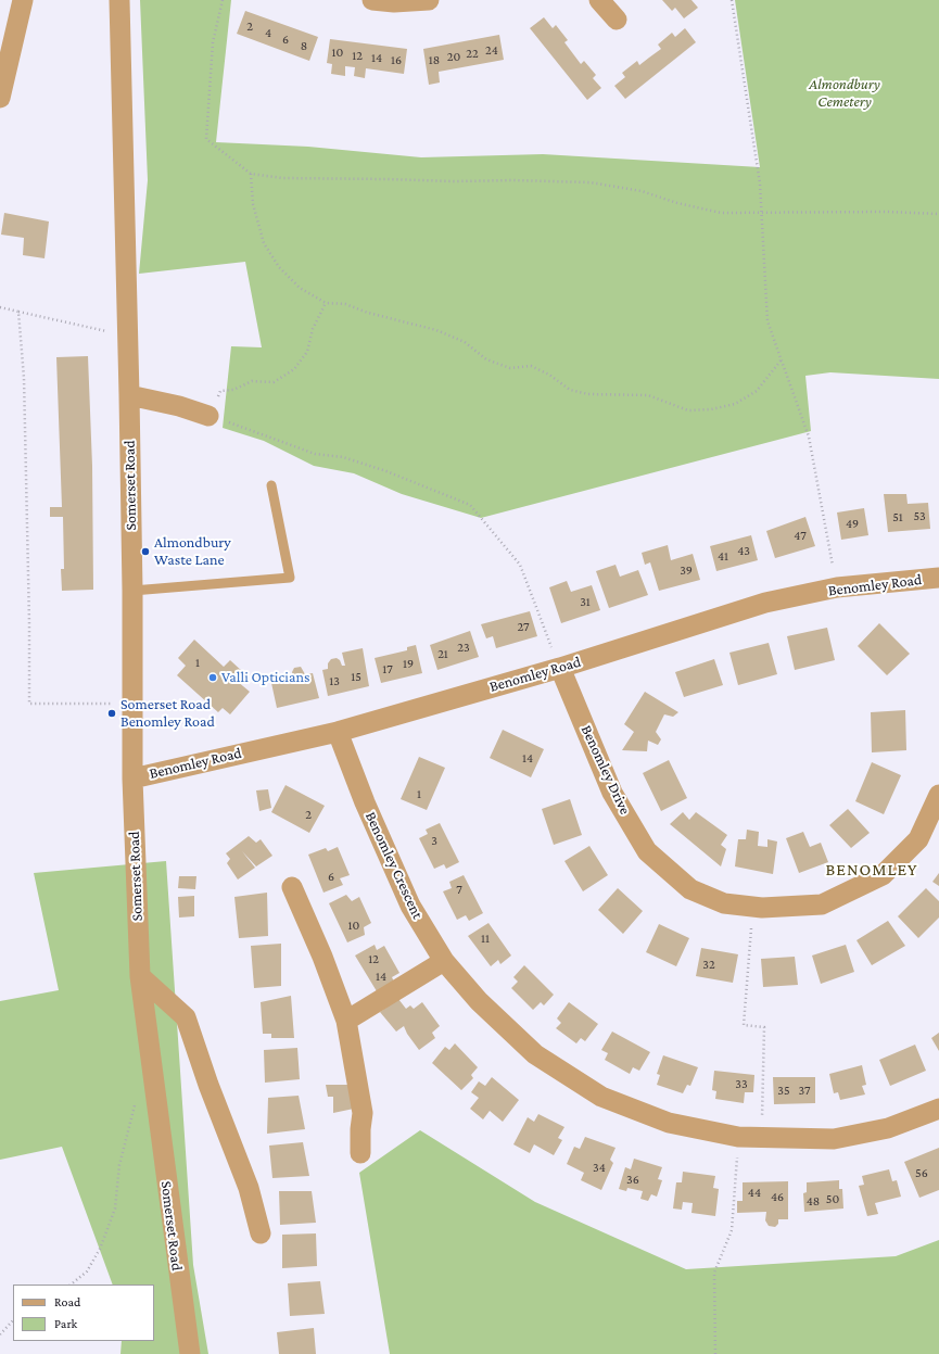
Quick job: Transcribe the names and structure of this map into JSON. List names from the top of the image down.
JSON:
{
  "streets": {
    "street": [
      "Somerset Road",
      "Benomley Road",
      "Benomley Drive",
      "Benomley Crescent"
    ]
  },
  "crossings": [
    ["Somerset Road", "Benomley Road"],
    ["Benomley Road", "Benomley Drive"],
    ["Benomley Road", "Benomley Crescent"]
  ],
  "districts": ["BENOMLEY"],
  "parks": ["Almondbury Cemetery"],
  "places": ["Almondbury Waste Lane", "Valli Opticians", "Somerset Road Benomley Road"],
  "house_numbers": [
    "2",
    "4",
    "6",
    "8",
    "24",
    "10",
    "22",
    "12",
    "20",
    "14",
    "16",
    "18",
    "53",
    "51",
    "49",
    "47",
    "43",
    "41",
    "39",
    "31",
    "27",
    "23",
    "21",
    "1",
    "19",
    "17",
    "15",
    "13",
    "14",
    "1",
    "2",
    "3",
    "6",
    "7",
    "10",
    "11",
    "12",
    "32",
    "14",
    "33",
    "35",
    "37",
    "34",
    "56",
    "36",
    "44",
    "46",
    "50",
    "48"
  ],
  "legend": ["Road", "Park"]
}
